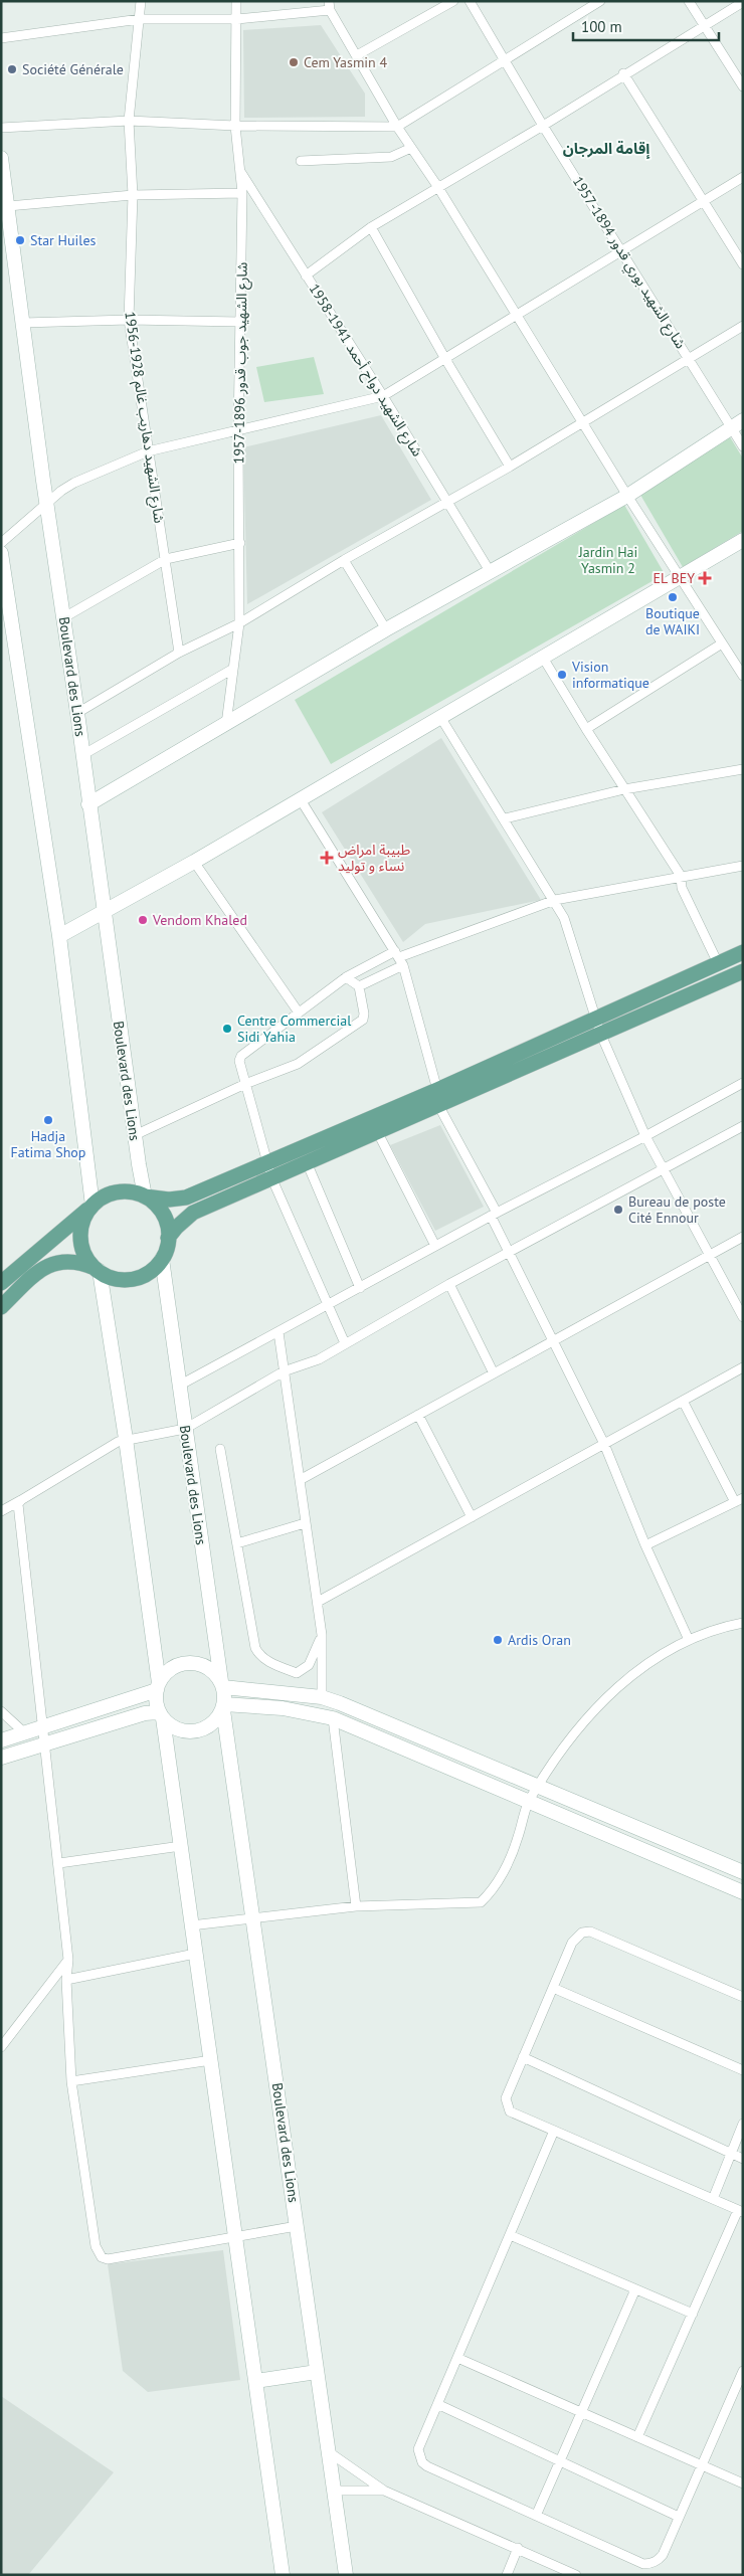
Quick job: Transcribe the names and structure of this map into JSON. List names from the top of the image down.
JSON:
{
  "streets": {
    "main road": ["Boulevard des Lions"],
    "street": [
      "شارع الشهيد بوري قدور 1894-1957",
      "شارع الشهيد جوب قدور 1896-1957",
      "شارع الشهيد دواح أحمد 1941-1958",
      "شارع الشهيد دهاريب غالم 1928-1956"
    ]
  },
  "crossings": [
    ["شارع الشهيد جوب قدور 1896-1957", "شارع الشهيد دواح أحمد 1941-1958"]
  ],
  "districts": ["إقامة المرجان"],
  "parks": ["Jardin Hai Yasmin 2"],
  "places": {
    "other": [
      "Cem Yasmin 4",
      "Société Générale",
      "Star Huiles",
      "Boutique de WAIKI",
      "Vision informatique",
      "Vendom Khaled",
      "Centre Commercial Sidi Yahia",
      "Hadja Fatima Shop",
      "Bureau de poste Cité Ennour",
      "Ardis Oran"
    ],
    "health": ["EL BEY", "طبيبة امراض نساء و توليد"]
  },
  "scale_bar": "100 m"
}
